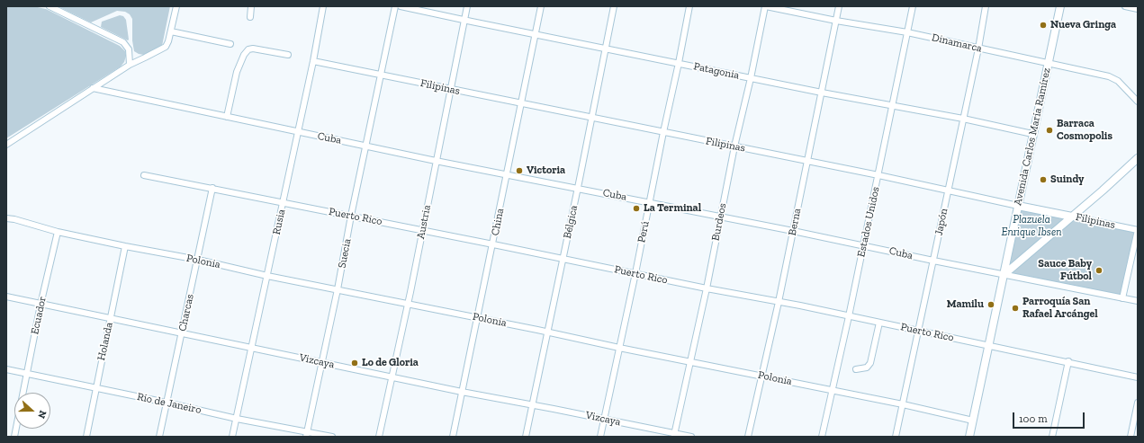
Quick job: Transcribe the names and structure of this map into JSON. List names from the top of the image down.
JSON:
{
  "streets": {
    "street": [
      "Dinamarca",
      "Patagonia",
      "Filipinas",
      "Avenida Carlos María Ramírez",
      "Cuba",
      "Puerto Rico",
      "Rusia",
      "Austria",
      "China",
      "Bélgica",
      "Burdeos",
      "Berna",
      "Estados Unidos",
      "Japón",
      "Perú",
      "Suecia",
      "Polonia",
      "Charcas",
      "Ecuador",
      "Holanda",
      "Vizcaya",
      "Río de Janeiro"
    ]
  },
  "crossings": [
    ["Dinamarca", "Avenida Carlos María Ramírez"],
    ["Dinamarca", "Burdeos"],
    ["Dinamarca", "Berna"],
    ["Dinamarca", "Estados Unidos"],
    ["Dinamarca", "Japón"],
    ["Patagonia", "Avenida Carlos María Ramírez"],
    ["Patagonia", "Austria"],
    ["Patagonia", "China"],
    ["Patagonia", "Bélgica"],
    ["Patagonia", "Burdeos"],
    ["Patagonia", "Berna"],
    ["Patagonia", "Estados Unidos"],
    ["Patagonia", "Japón"],
    ["Patagonia", "Perú"],
    ["Filipinas", "Avenida Carlos María Ramírez"],
    ["Filipinas", "Rusia"],
    ["Filipinas", "Austria"],
    ["Filipinas", "China"],
    ["Filipinas", "Bélgica"],
    ["Filipinas", "Burdeos"],
    ["Filipinas", "Berna"],
    ["Filipinas", "Estados Unidos"],
    ["Filipinas", "Japón"],
    ["Filipinas", "Perú"],
    ["Filipinas", "Suecia"],
    ["Avenida Carlos María Ramírez", "Cuba"],
    ["Avenida Carlos María Ramírez", "Puerto Rico"],
    ["Avenida Carlos María Ramírez", "Polonia"],
    ["Cuba", "Rusia"],
    ["Cuba", "Austria"],
    ["Cuba", "China"],
    ["Cuba", "Bélgica"],
    ["Cuba", "Burdeos"],
    ["Cuba", "Berna"],
    ["Cuba", "Estados Unidos"],
    ["Cuba", "Japón"],
    ["Cuba", "Perú"],
    ["Cuba", "Suecia"],
    ["Puerto Rico", "Rusia"],
    ["Puerto Rico", "Austria"],
    ["Puerto Rico", "China"],
    ["Puerto Rico", "Bélgica"],
    ["Puerto Rico", "Burdeos"],
    ["Puerto Rico", "Berna"],
    ["Puerto Rico", "Estados Unidos"],
    ["Puerto Rico", "Japón"],
    ["Puerto Rico", "Perú"],
    ["Puerto Rico", "Suecia"],
    ["Puerto Rico", "Charcas"],
    ["Rusia", "Polonia"],
    ["Rusia", "Vizcaya"],
    ["Rusia", "Río de Janeiro"],
    ["Austria", "Polonia"],
    ["Austria", "Vizcaya"],
    ["China", "Polonia"],
    ["China", "Vizcaya"],
    ["Bélgica", "Polonia"],
    ["Bélgica", "Vizcaya"],
    ["Burdeos", "Polonia"],
    ["Burdeos", "Vizcaya"],
    ["Berna", "Polonia"],
    ["Estados Unidos", "Polonia"],
    ["Japón", "Polonia"],
    ["Perú", "Polonia"],
    ["Perú", "Vizcaya"],
    ["Suecia", "Polonia"],
    ["Suecia", "Vizcaya"],
    ["Suecia", "Río de Janeiro"],
    ["Polonia", "Charcas"],
    ["Polonia", "Ecuador"],
    ["Polonia", "Holanda"],
    ["Charcas", "Vizcaya"],
    ["Charcas", "Río de Janeiro"],
    ["Ecuador", "Vizcaya"],
    ["Ecuador", "Río de Janeiro"],
    ["Holanda", "Vizcaya"],
    ["Holanda", "Río de Janeiro"]
  ],
  "parks": ["Plazuela Enrique Ibsen"],
  "places": [
    "Nueva Gringa",
    "Barraca Cosmopolis",
    "Victoria",
    "Suindy",
    "La Terminal",
    "Sauce Baby Fútbol",
    "Mamilu",
    "Parroquía San Rafael Arcángel",
    "Lo de Gloria"
  ],
  "scale_bar": "100 m",
  "north": "right"
}
